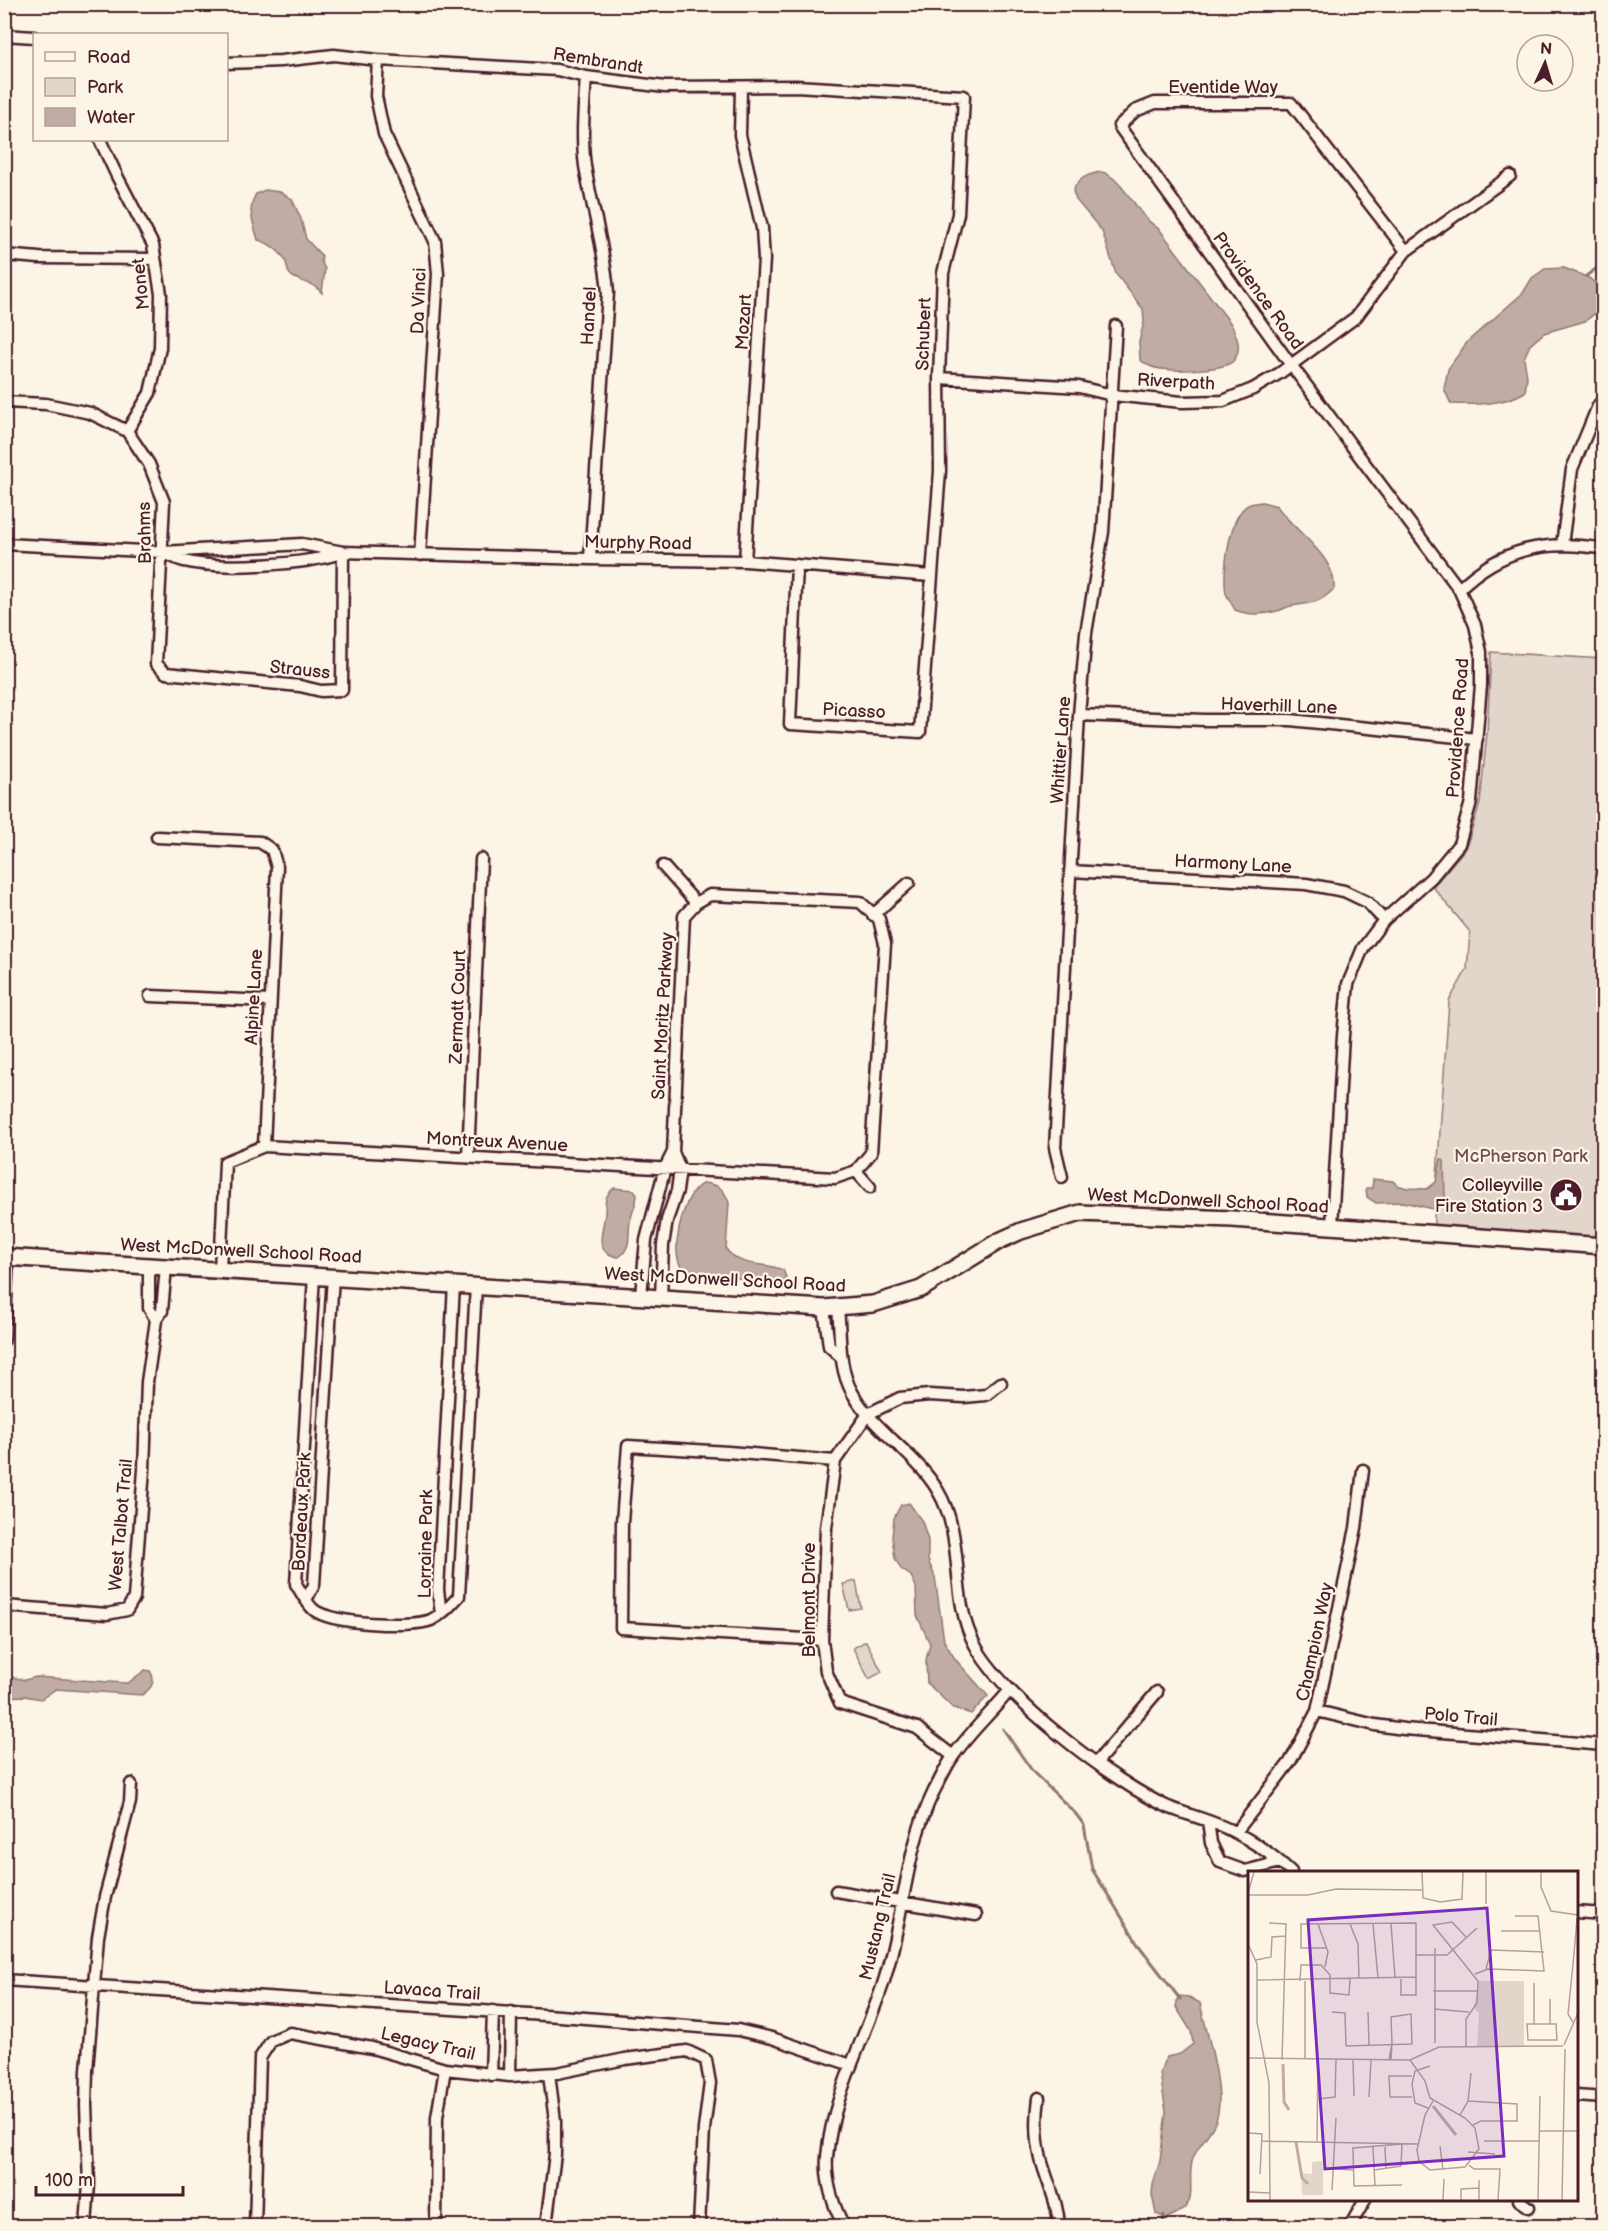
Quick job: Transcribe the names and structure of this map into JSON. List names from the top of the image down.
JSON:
{
  "streets": {
    "main road": ["West McDonwell School Road"],
    "street": [
      "Rembrandt",
      "Eventide Way",
      "Monet",
      "Providence Road",
      "Da Vinci",
      "Handel",
      "Mozart",
      "Schubert",
      "Riverpath",
      "Brahms",
      "Murphy Road",
      "Strauss",
      "Haverhill Lane",
      "Picasso",
      "Whittier Lane",
      "Harmony Lane",
      "Alpine Lane",
      "Zermatt Court",
      "Saint Moritz Parkway",
      "Montreux Avenue",
      "Bordeaux Park",
      "West Talbot Trail",
      "Lorraine Park",
      "Belmont Drive",
      "Champion Way",
      "Polo Trail",
      "Mustang Trail",
      "Lavaca Trail",
      "Legacy Trail"
    ]
  },
  "crossings": [
    ["Rembrandt", "Da Vinci"],
    ["Rembrandt", "Handel"],
    ["Rembrandt", "Mozart"],
    ["Rembrandt", "Schubert"],
    ["Eventide Way", "Providence Road"],
    ["Eventide Way", "Riverpath"],
    ["Monet", "Brahms"],
    ["Providence Road", "Riverpath"],
    ["Providence Road", "Haverhill Lane"],
    ["Providence Road", "Harmony Lane"],
    ["Providence Road", "West McDonwell School Road"],
    ["Da Vinci", "Murphy Road"],
    ["Handel", "Murphy Road"],
    ["Mozart", "Murphy Road"],
    ["Schubert", "Riverpath"],
    ["Schubert", "Murphy Road"],
    ["Schubert", "Picasso"],
    ["Riverpath", "Whittier Lane"],
    ["Brahms", "Murphy Road"],
    ["Brahms", "Strauss"],
    ["Murphy Road", "Strauss"],
    ["Murphy Road", "Picasso"],
    ["Haverhill Lane", "Whittier Lane"],
    ["Whittier Lane", "Harmony Lane"],
    ["Alpine Lane", "Montreux Avenue"],
    ["Zermatt Court", "Montreux Avenue"],
    ["Saint Moritz Parkway", "Montreux Avenue"],
    ["Saint Moritz Parkway", "West McDonwell School Road"],
    ["Montreux Avenue", "West McDonwell School Road"],
    ["West McDonwell School Road", "Bordeaux Park"],
    ["West McDonwell School Road", "West Talbot Trail"],
    ["West McDonwell School Road", "Lorraine Park"],
    ["Belmont Drive", "Mustang Trail"],
    ["Champion Way", "Polo Trail"],
    ["Mustang Trail", "Lavaca Trail"]
  ],
  "parks": ["McPherson Park"],
  "places": {
    "public building": ["Colleyville Fire Station 3"]
  },
  "legend": ["Road", "Park", "Water"],
  "scale_bar": "100 m",
  "north": "top"
}
